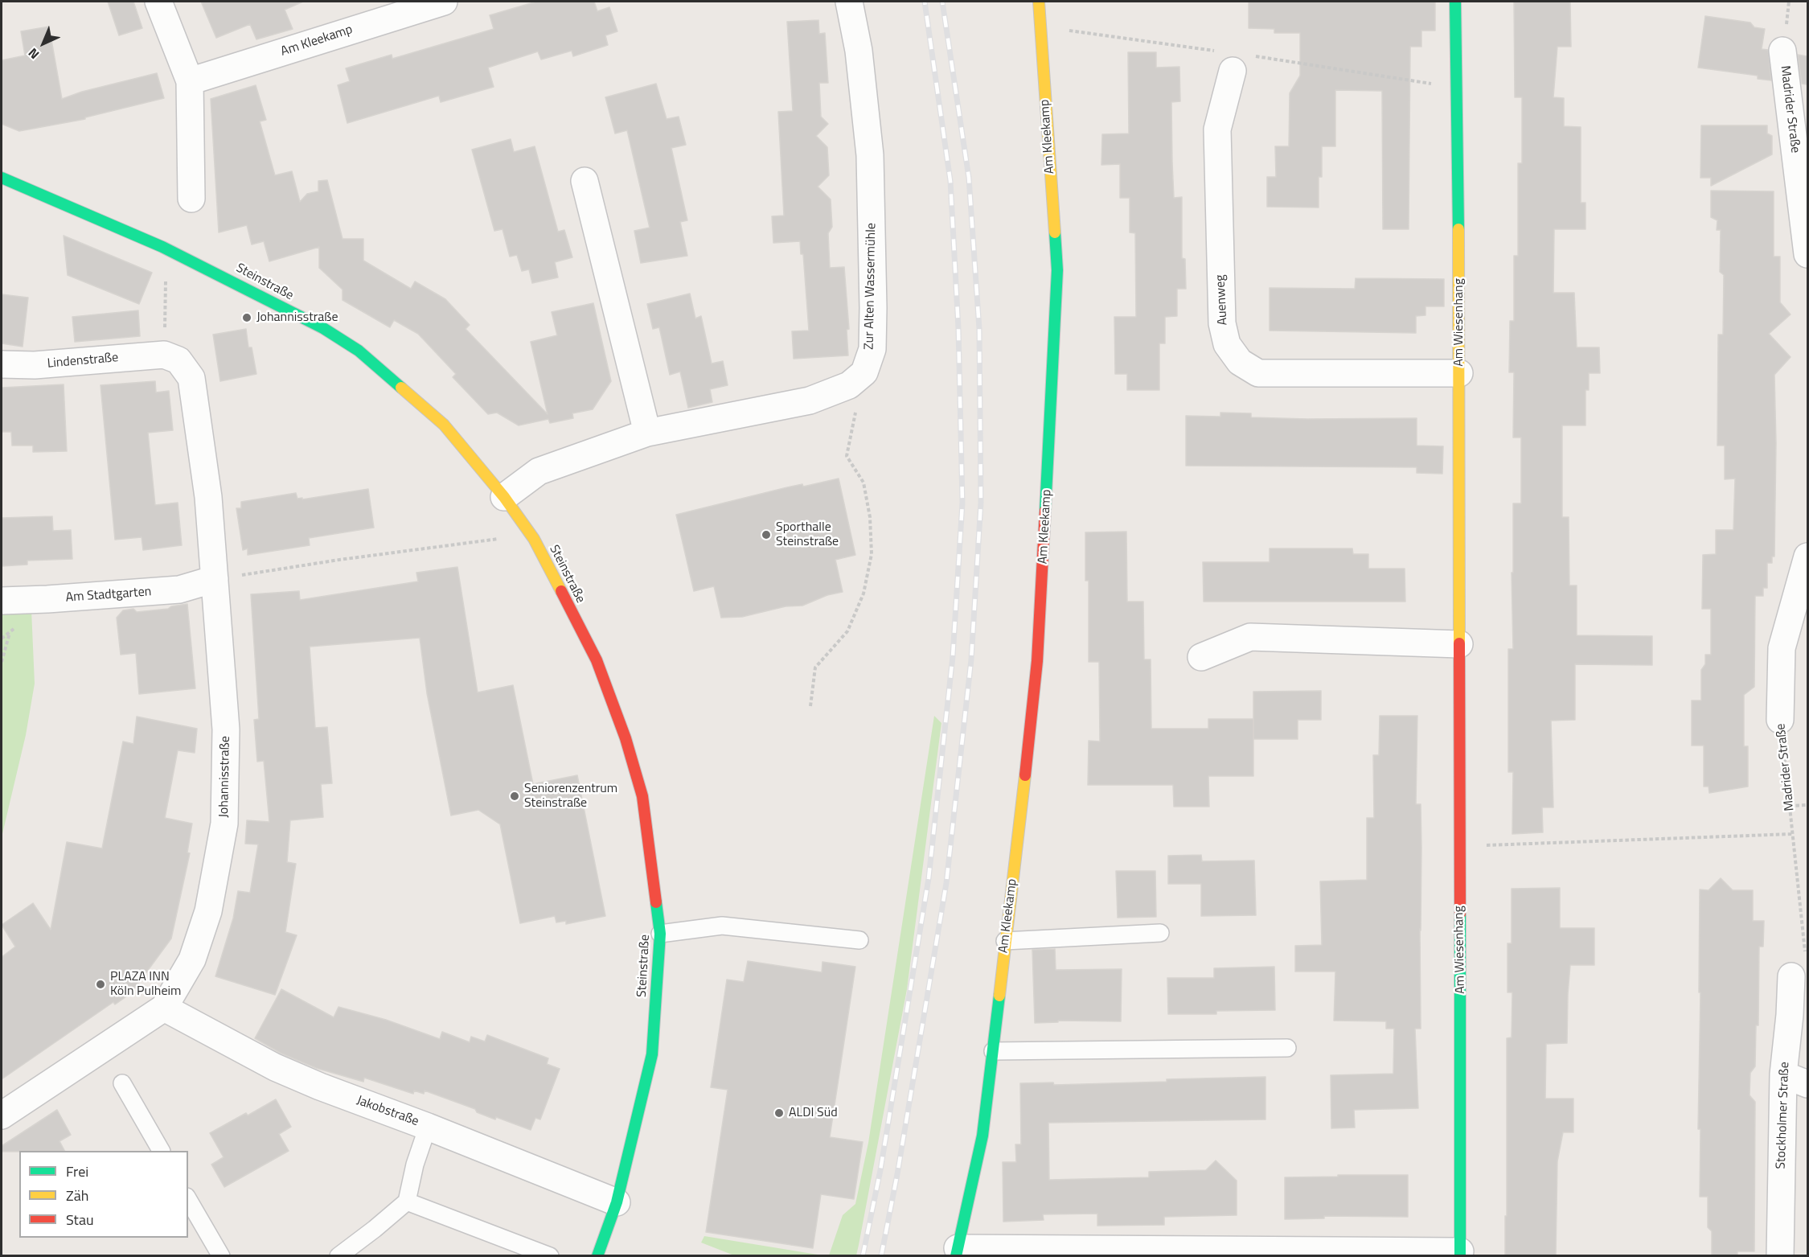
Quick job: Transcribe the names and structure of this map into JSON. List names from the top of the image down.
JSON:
{
  "streets": {
    "street": [
      "Am Kleekamp",
      "Madrider Straße",
      "Steinstraße",
      "Zur Alten Wassermühle",
      "Auenweg",
      "Am Wiesenhang",
      "Lindenstraße",
      "Am Stadtgarten",
      "Johannisstraße",
      "Jakobstraße",
      "Stockholmer Straße"
    ]
  },
  "crossings": [
    ["Madrider Straße", "Stockholmer Straße"],
    ["Steinstraße", "Jakobstraße"],
    ["Auenweg", "Am Wiesenhang"],
    ["Lindenstraße", "Johannisstraße"],
    ["Am Stadtgarten", "Johannisstraße"],
    ["Johannisstraße", "Jakobstraße"]
  ],
  "places": [
    "Johannisstraße",
    "Sporthalle Steinstraße",
    "Seniorenzentrum Steinstraße",
    "PLAZA INN Köln Pulheim",
    "ALDI Süd"
  ],
  "legend": ["Frei", "Zäh", "Stau"],
  "north": "bottom left"
}
